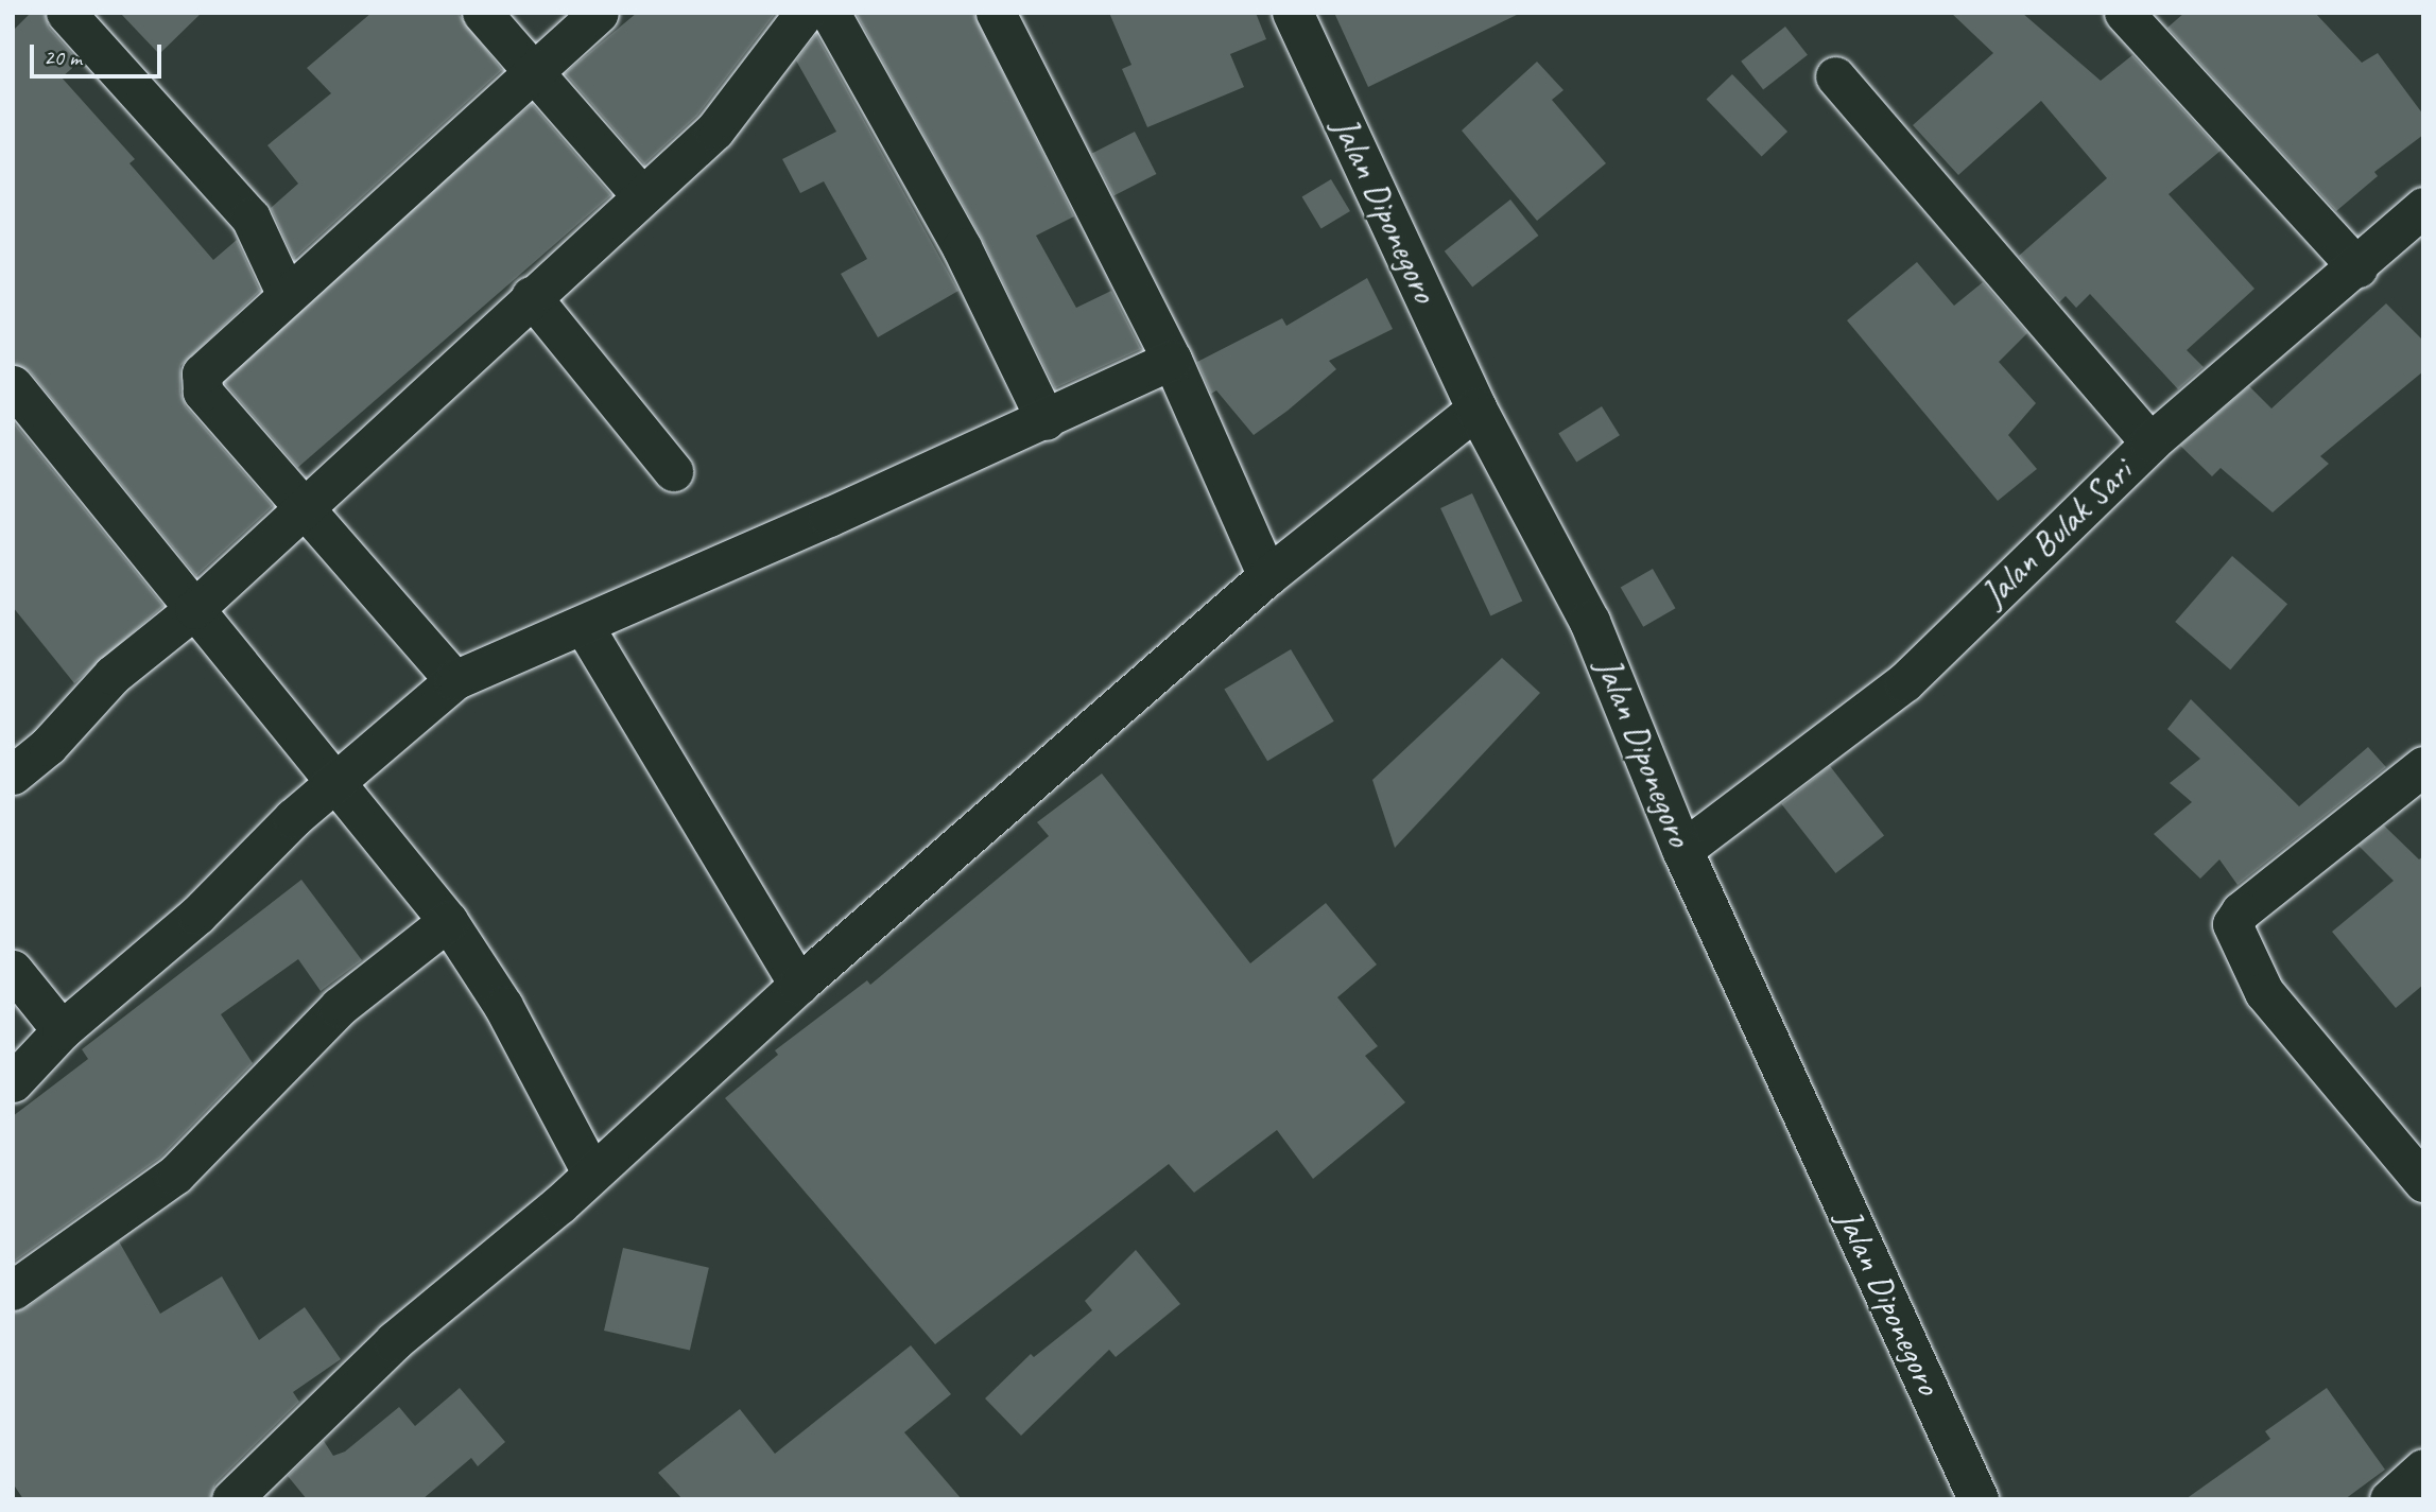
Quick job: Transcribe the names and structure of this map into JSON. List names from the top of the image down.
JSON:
{
  "streets": {
    "street": ["Jalan Diponegoro", "Jalan Bulak Sari"]
  },
  "crossings": [
    ["Jalan Diponegoro", "Jalan Bulak Sari"]
  ],
  "scale_bar": "20 m"
}
